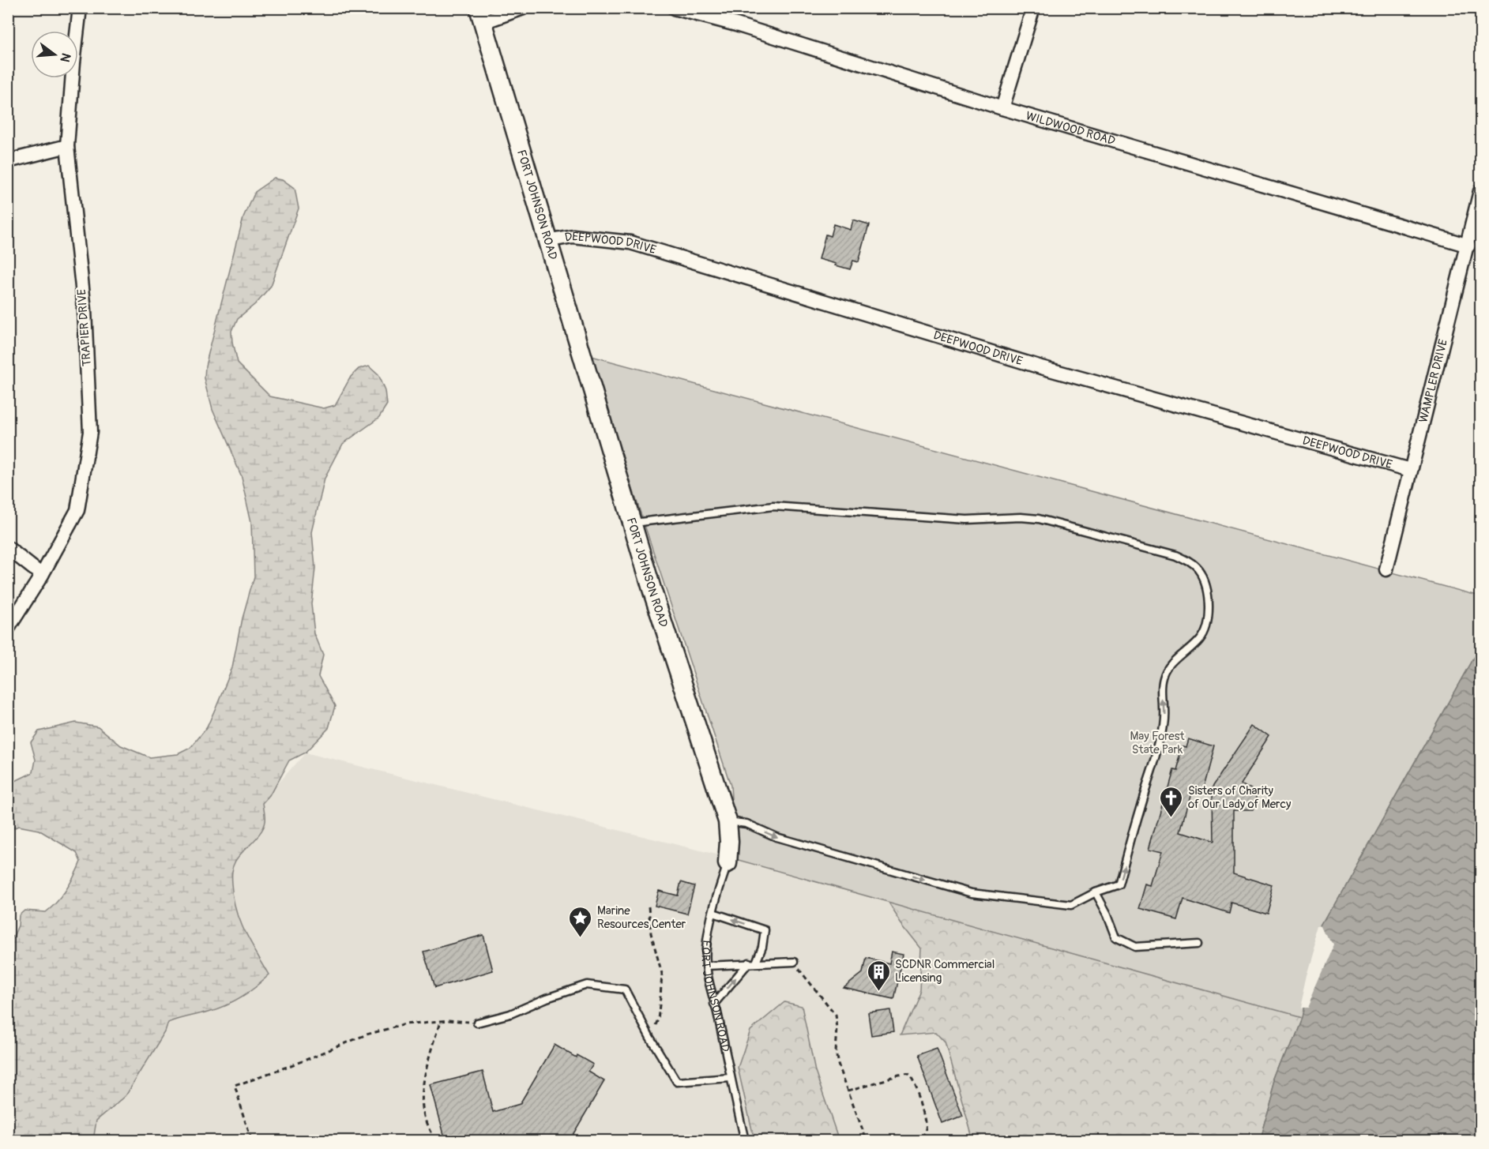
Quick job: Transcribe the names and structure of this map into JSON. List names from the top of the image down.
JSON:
{
  "streets": {
    "street": [
      "WILDWOOD ROAD",
      "FORT JOHNSON ROAD",
      "DEEPWOOD DRIVE",
      "TRAPIER DRIVE",
      "WAMPLER DRIVE"
    ]
  },
  "crossings": [
    ["WILDWOOD ROAD", "WAMPLER DRIVE"],
    ["FORT JOHNSON ROAD", "DEEPWOOD DRIVE"],
    ["DEEPWOOD DRIVE", "WAMPLER DRIVE"]
  ],
  "parks": ["May Forest State Park"],
  "places": {
    "church": ["Sisters of Charity of Our Lady of Mercy"],
    "place": ["Marine Resources Center"],
    "building": ["SCDNR Commercial Licensing"]
  },
  "north": "right"
}
